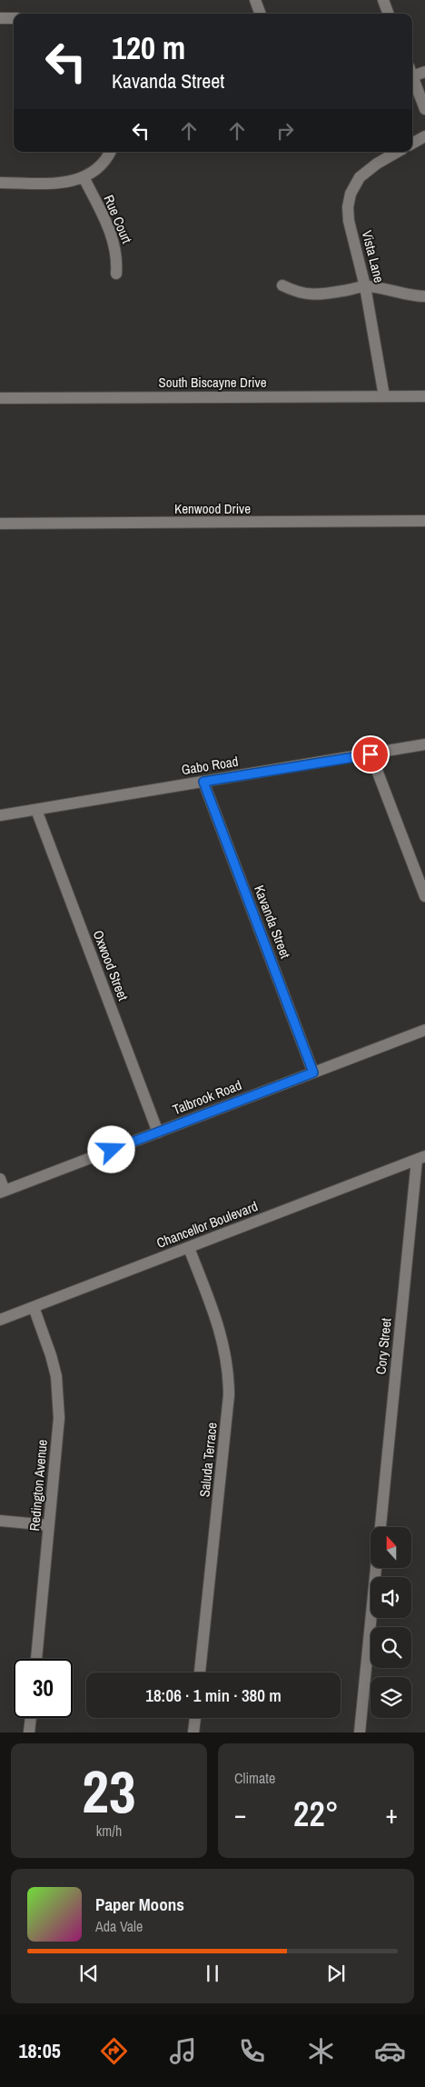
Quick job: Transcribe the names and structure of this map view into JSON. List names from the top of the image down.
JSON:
{
  "streets": {
    "street": [
      "Rue Court",
      "Vista Lane",
      "South Biscayne Drive",
      "Kenwood Drive",
      "Gabo Road",
      "Kavanda Street",
      "Oxwood Street",
      "Talbrook Road",
      "Chancellor Boulevard",
      "Cory Street",
      "Saluda Terrace",
      "Redington Avenue"
    ]
  },
  "crossings": [
    ["Vista Lane", "South Biscayne Drive"],
    ["Gabo Road", "Kavanda Street"],
    ["Gabo Road", "Oxwood Street"],
    ["Kavanda Street", "Talbrook Road"],
    ["Oxwood Street", "Talbrook Road"],
    ["Chancellor Boulevard", "Cory Street"],
    ["Chancellor Boulevard", "Saluda Terrace"],
    ["Chancellor Boulevard", "Redington Avenue"]
  ],
  "north": "top",
  "page": {
    "turn": ["120 m", "Kavanda Street"],
    "limit": "30",
    "trip": "18:06 · 1 min · 380 m",
    "tile": [
      ["23", "km/h"],
      "Climate"
    ],
    "heat": ["−", "22°", "+"],
    "song": ["Paper Moons", "Ada Vale"],
    "tabs": "18:05"
  }
}
